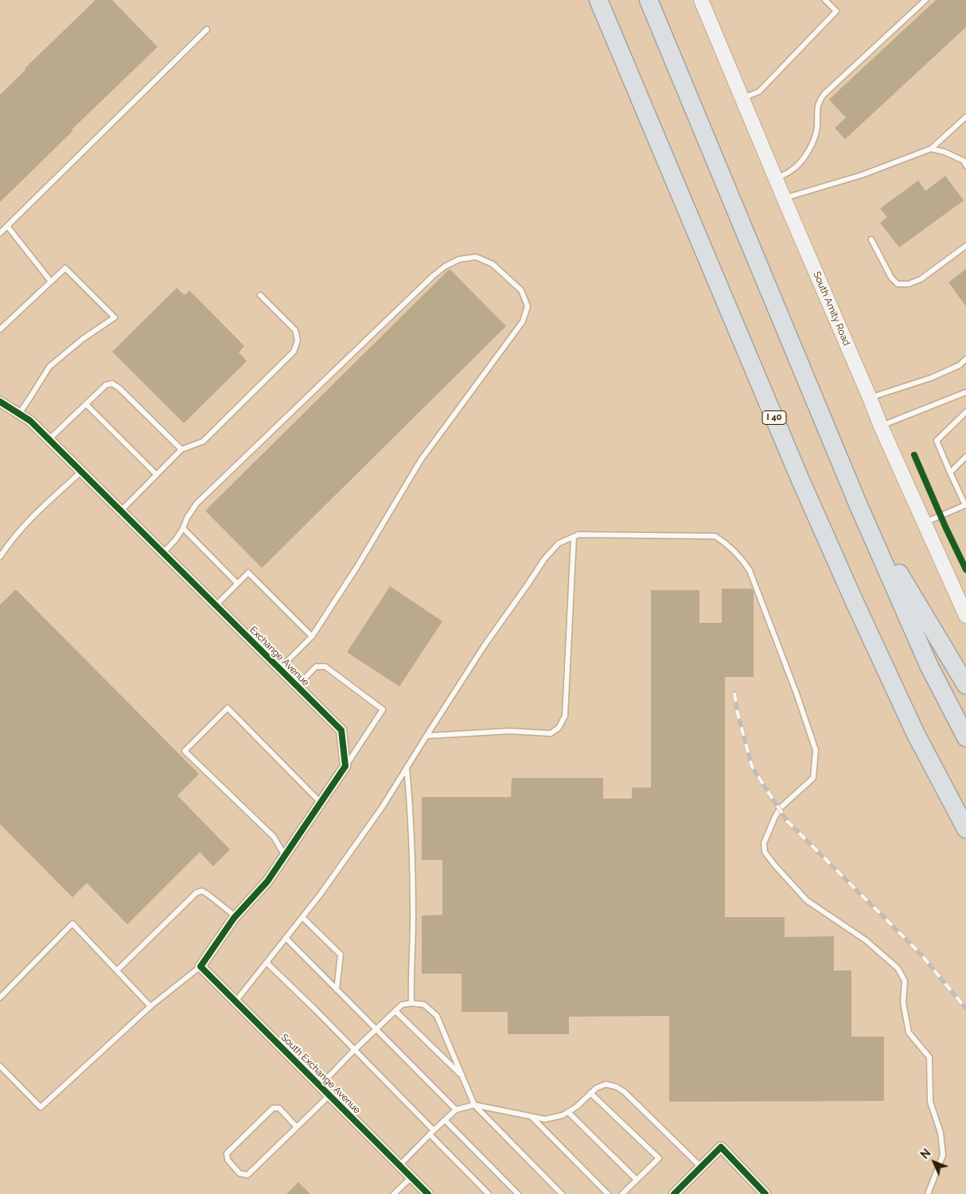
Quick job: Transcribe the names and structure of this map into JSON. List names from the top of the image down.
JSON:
{
  "streets": {
    "highway": ["I 40"],
    "main road": ["South Amity Road"],
    "street": ["Exchange Avenue", "South Exchange Avenue"]
  },
  "north": "top left"
}
